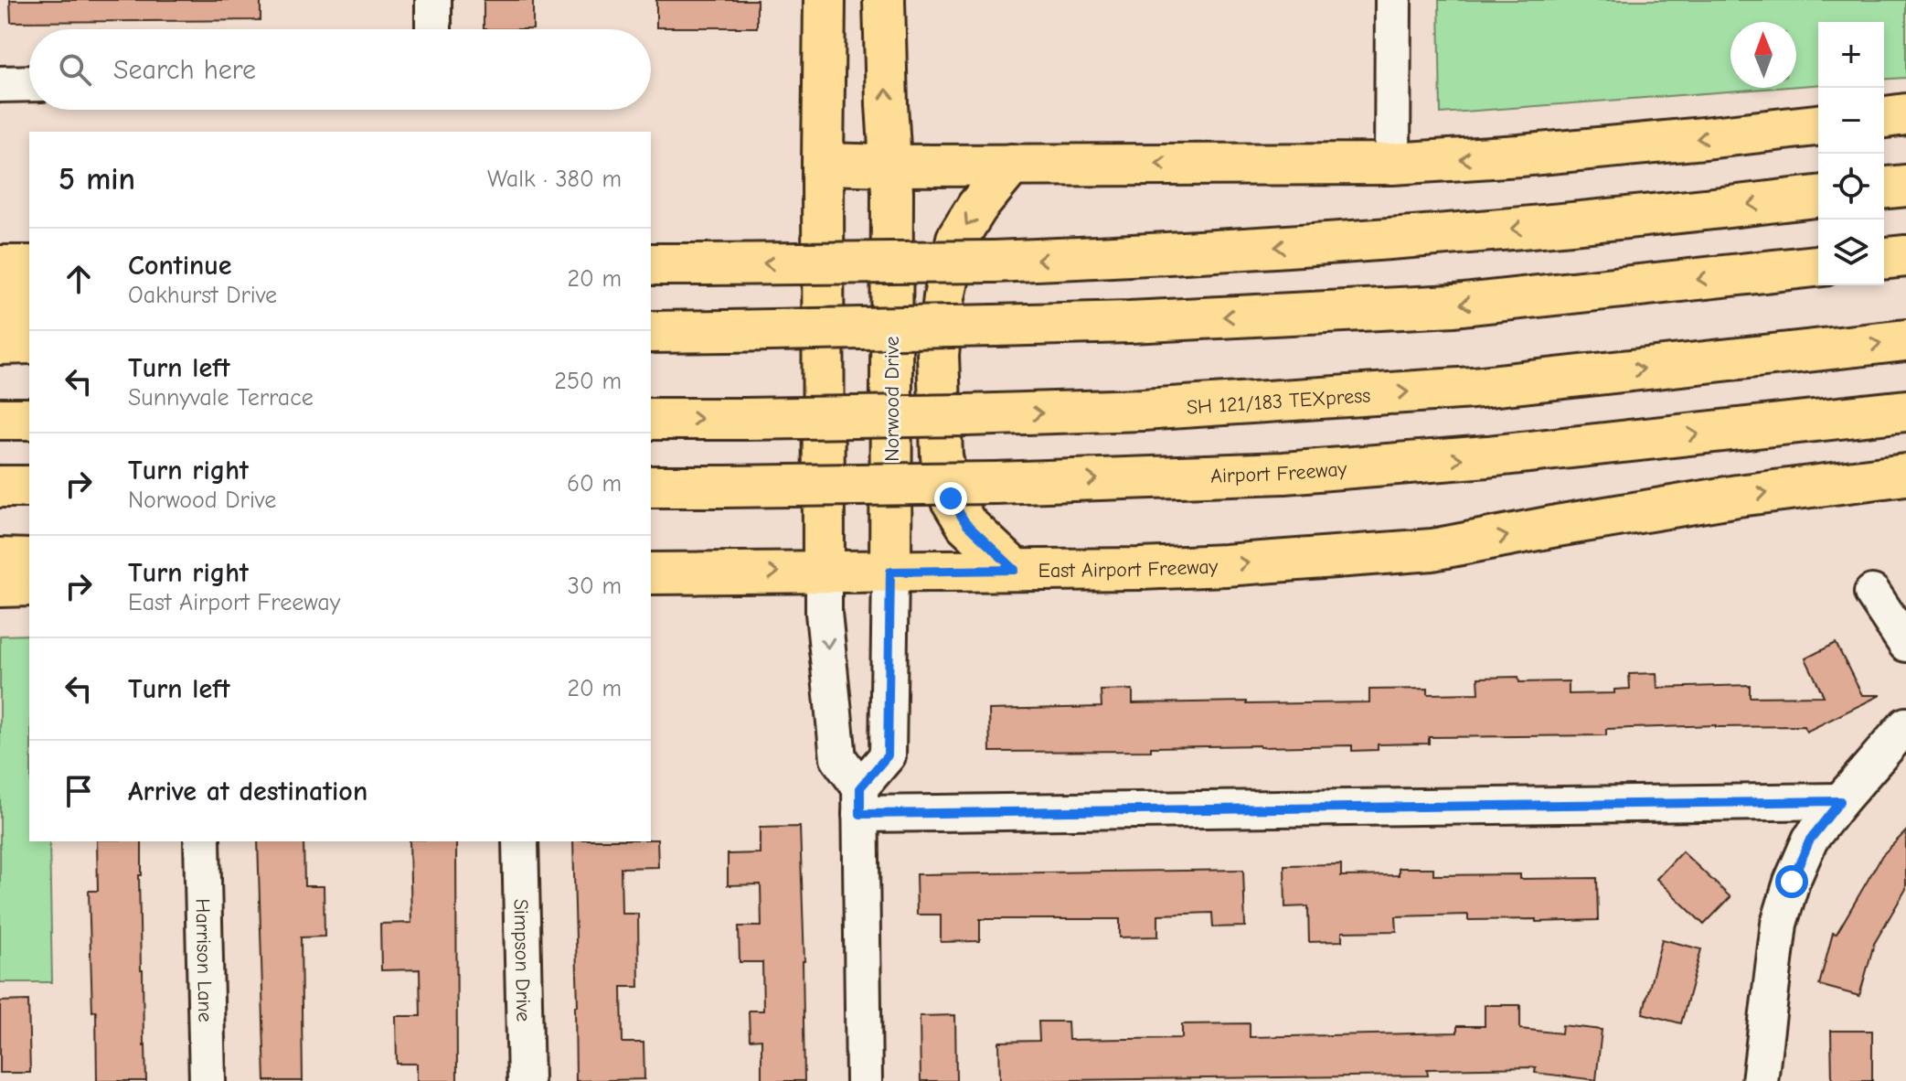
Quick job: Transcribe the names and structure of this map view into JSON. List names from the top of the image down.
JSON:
{
  "streets": {
    "main road": [
      "Norwood Drive",
      "SH 121/183 TEXpress",
      "Airport Freeway",
      "East Airport Freeway"
    ],
    "street": ["Harrison Lane", "Simpson Drive"]
  },
  "crossings": [
    ["Norwood Drive", "East Airport Freeway"]
  ],
  "north": "top",
  "page": {
    "map_buttons": ["+", "−"],
    "search": "Search here",
    "heading": ["5 min", "Walk · 380 m"],
    "list": [
      ["Continue", "Oakhurst Drive", "20 m"],
      ["Turn left", "Sunnyvale Terrace", "250 m"],
      ["Turn right", "Norwood Drive", "60 m"],
      ["Turn right", "East Airport Freeway", "30 m"],
      ["Turn left", "20 m"],
      "Arrive at destination"
    ]
  }
}
